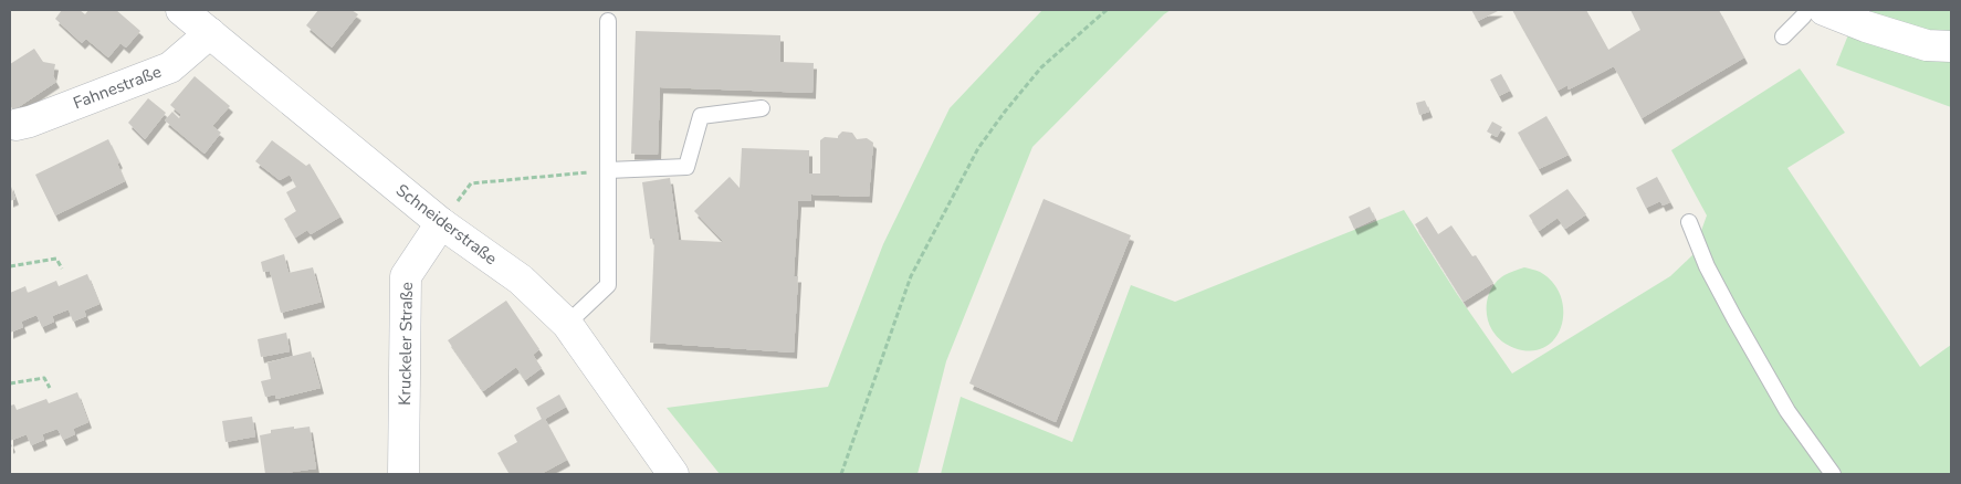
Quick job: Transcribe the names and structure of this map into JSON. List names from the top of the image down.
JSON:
{
  "streets": {
    "street": ["Fahnestraße", "Schneiderstraße", "Kruckeler Straße"]
  },
  "crossings": [
    ["Fahnestraße", "Schneiderstraße"],
    ["Schneiderstraße", "Kruckeler Straße"]
  ]
}
